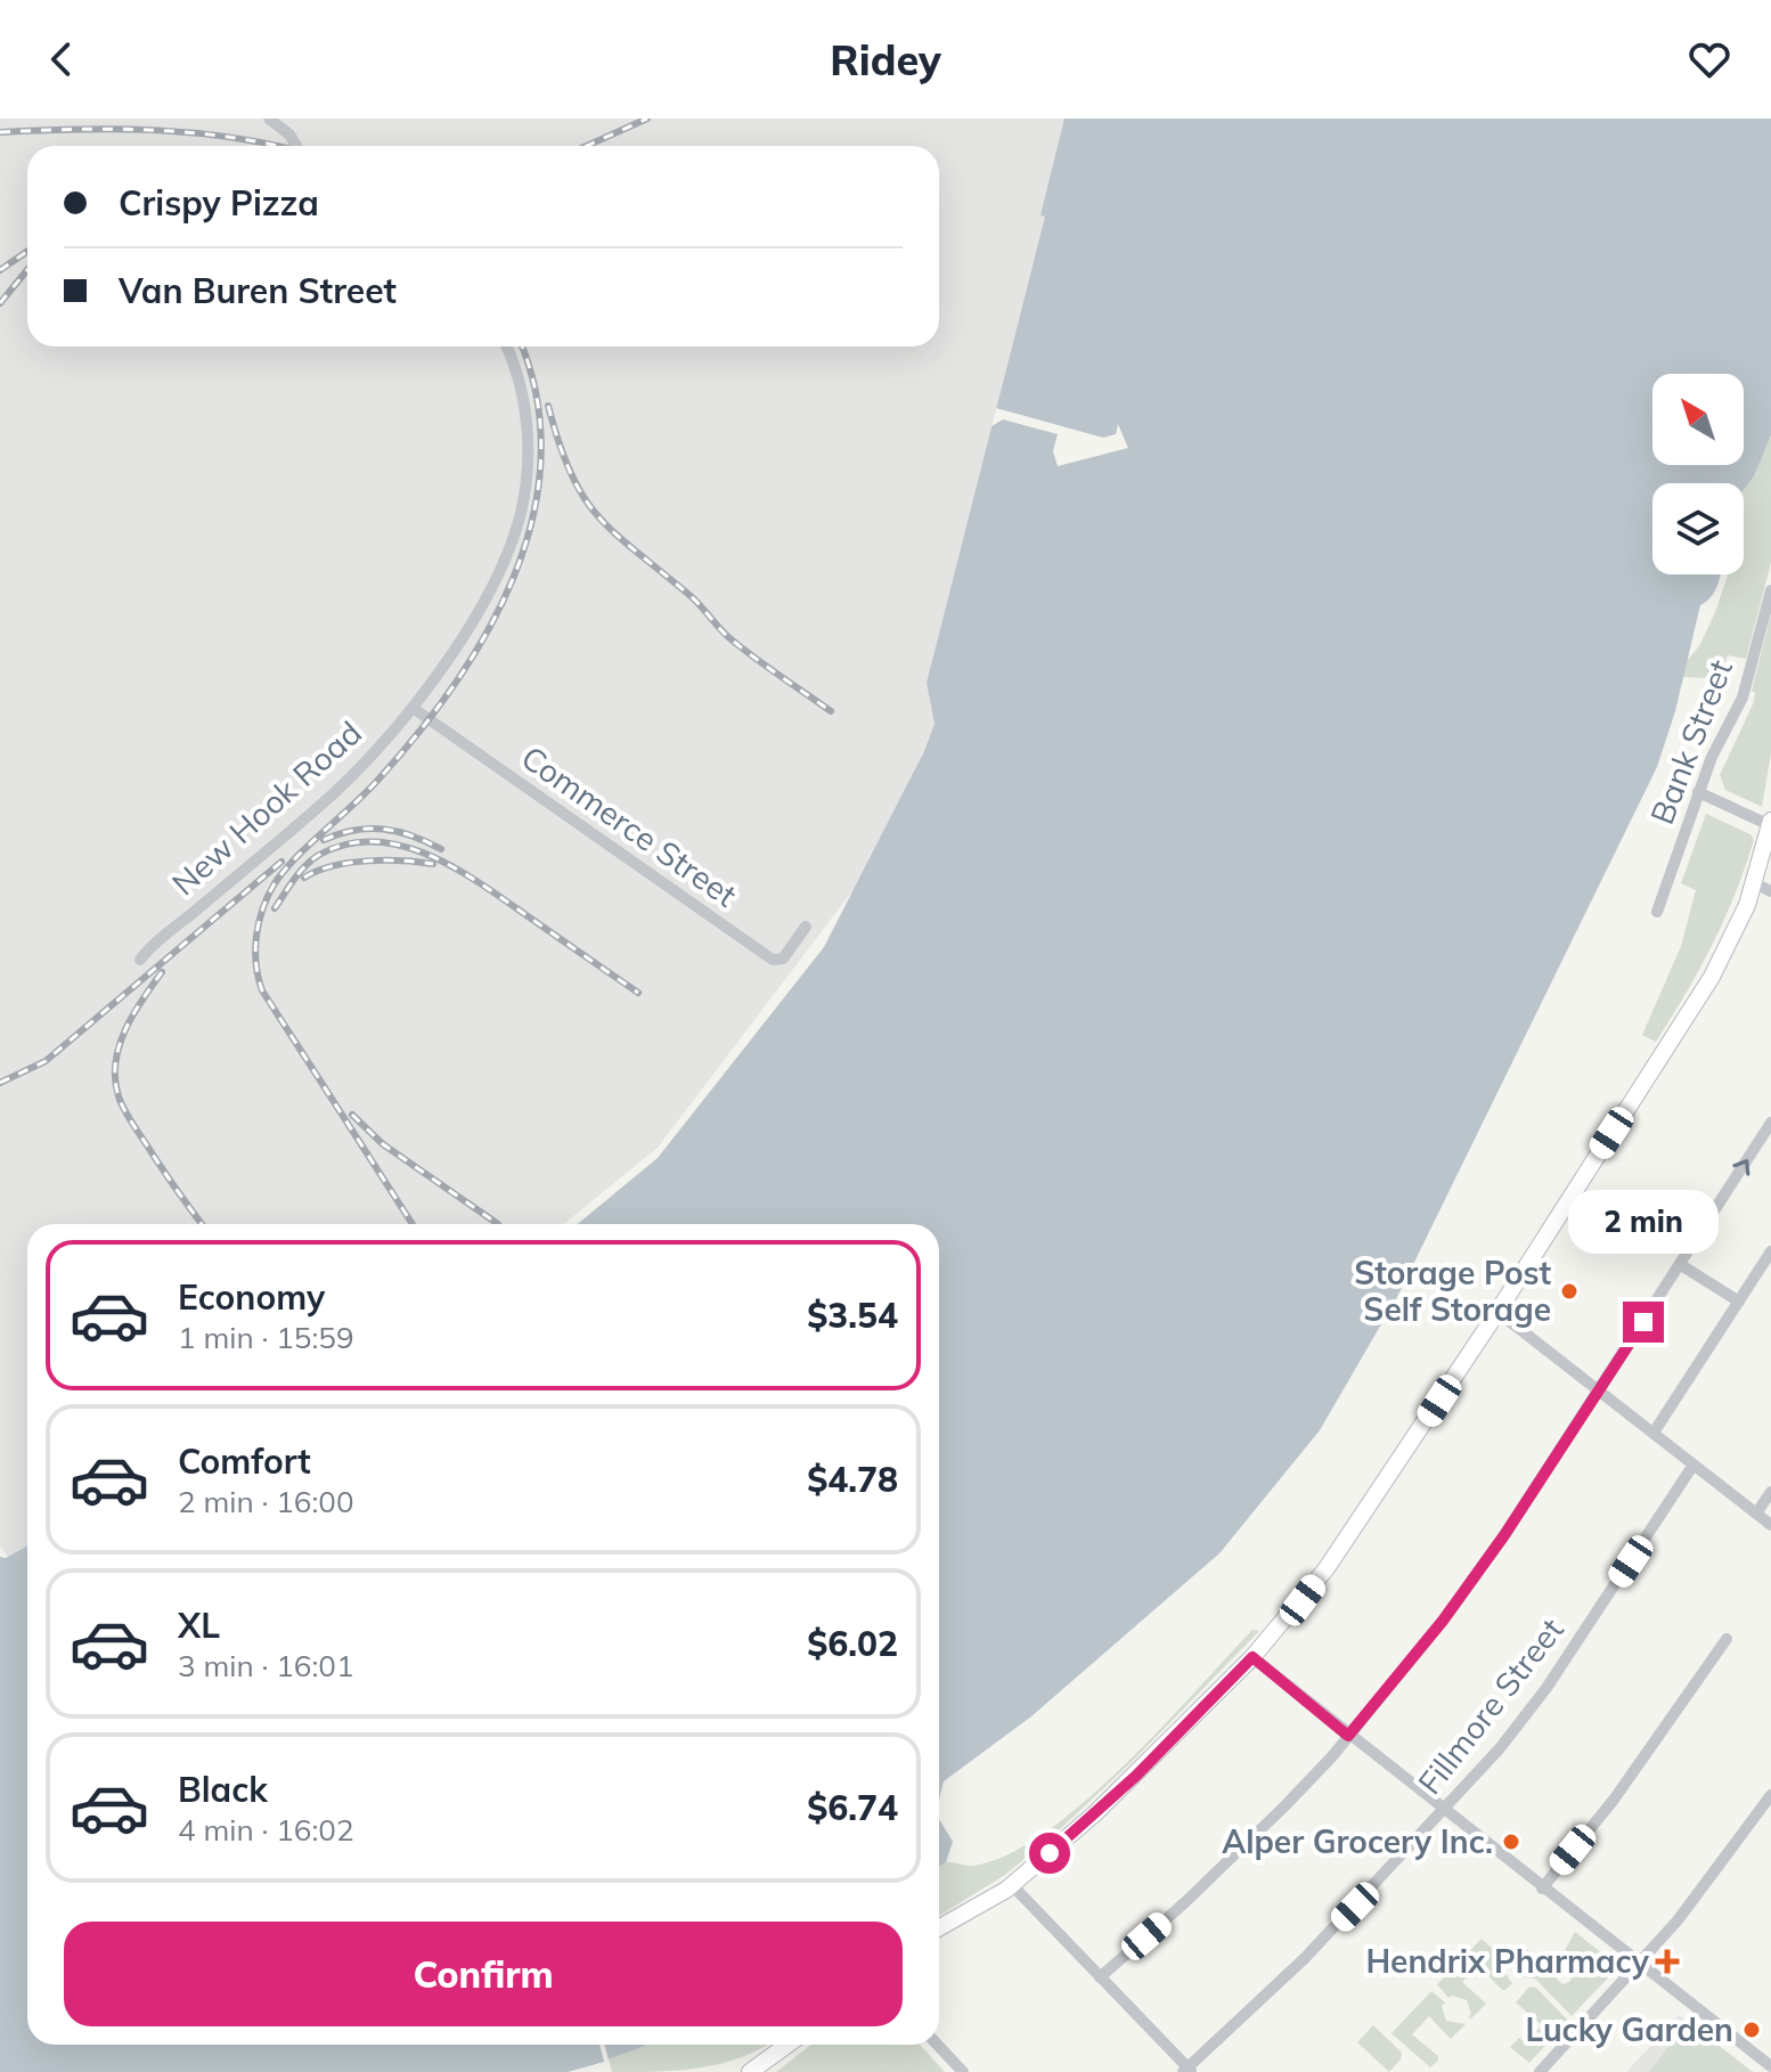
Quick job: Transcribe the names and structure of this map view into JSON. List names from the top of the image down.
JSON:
{
  "streets": {
    "street": [
      "Bank Street",
      "New Hook Road",
      "Commerce Street",
      "Fillmore Street"
    ]
  },
  "crossings": [
    ["New Hook Road", "Commerce Street"]
  ],
  "places": {
    "other": ["Storage Post Self Storage", "Alper Grocery Inc.", "Lucky Garden"],
    "health": ["Hendrix Pharmacy"]
  },
  "north": "top left",
  "page": {
    "header": "Ridey",
    "banner": ["Crispy Pizza", "Van Buren Street"],
    "bubble": "2 min",
    "list": [
      {
        "name": "Economy",
        "note": "1 min · 15:59",
        "value": "$3.54"
      },
      {
        "name": "Comfort",
        "note": "2 min · 16:00",
        "value": "$4.78"
      },
      {
        "name": "XL",
        "note": "3 min · 16:01",
        "value": "$6.02"
      },
      {
        "name": "Black",
        "note": "4 min · 16:02",
        "value": "$6.74"
      }
    ],
    "buttons": "Confirm"
  }
}
